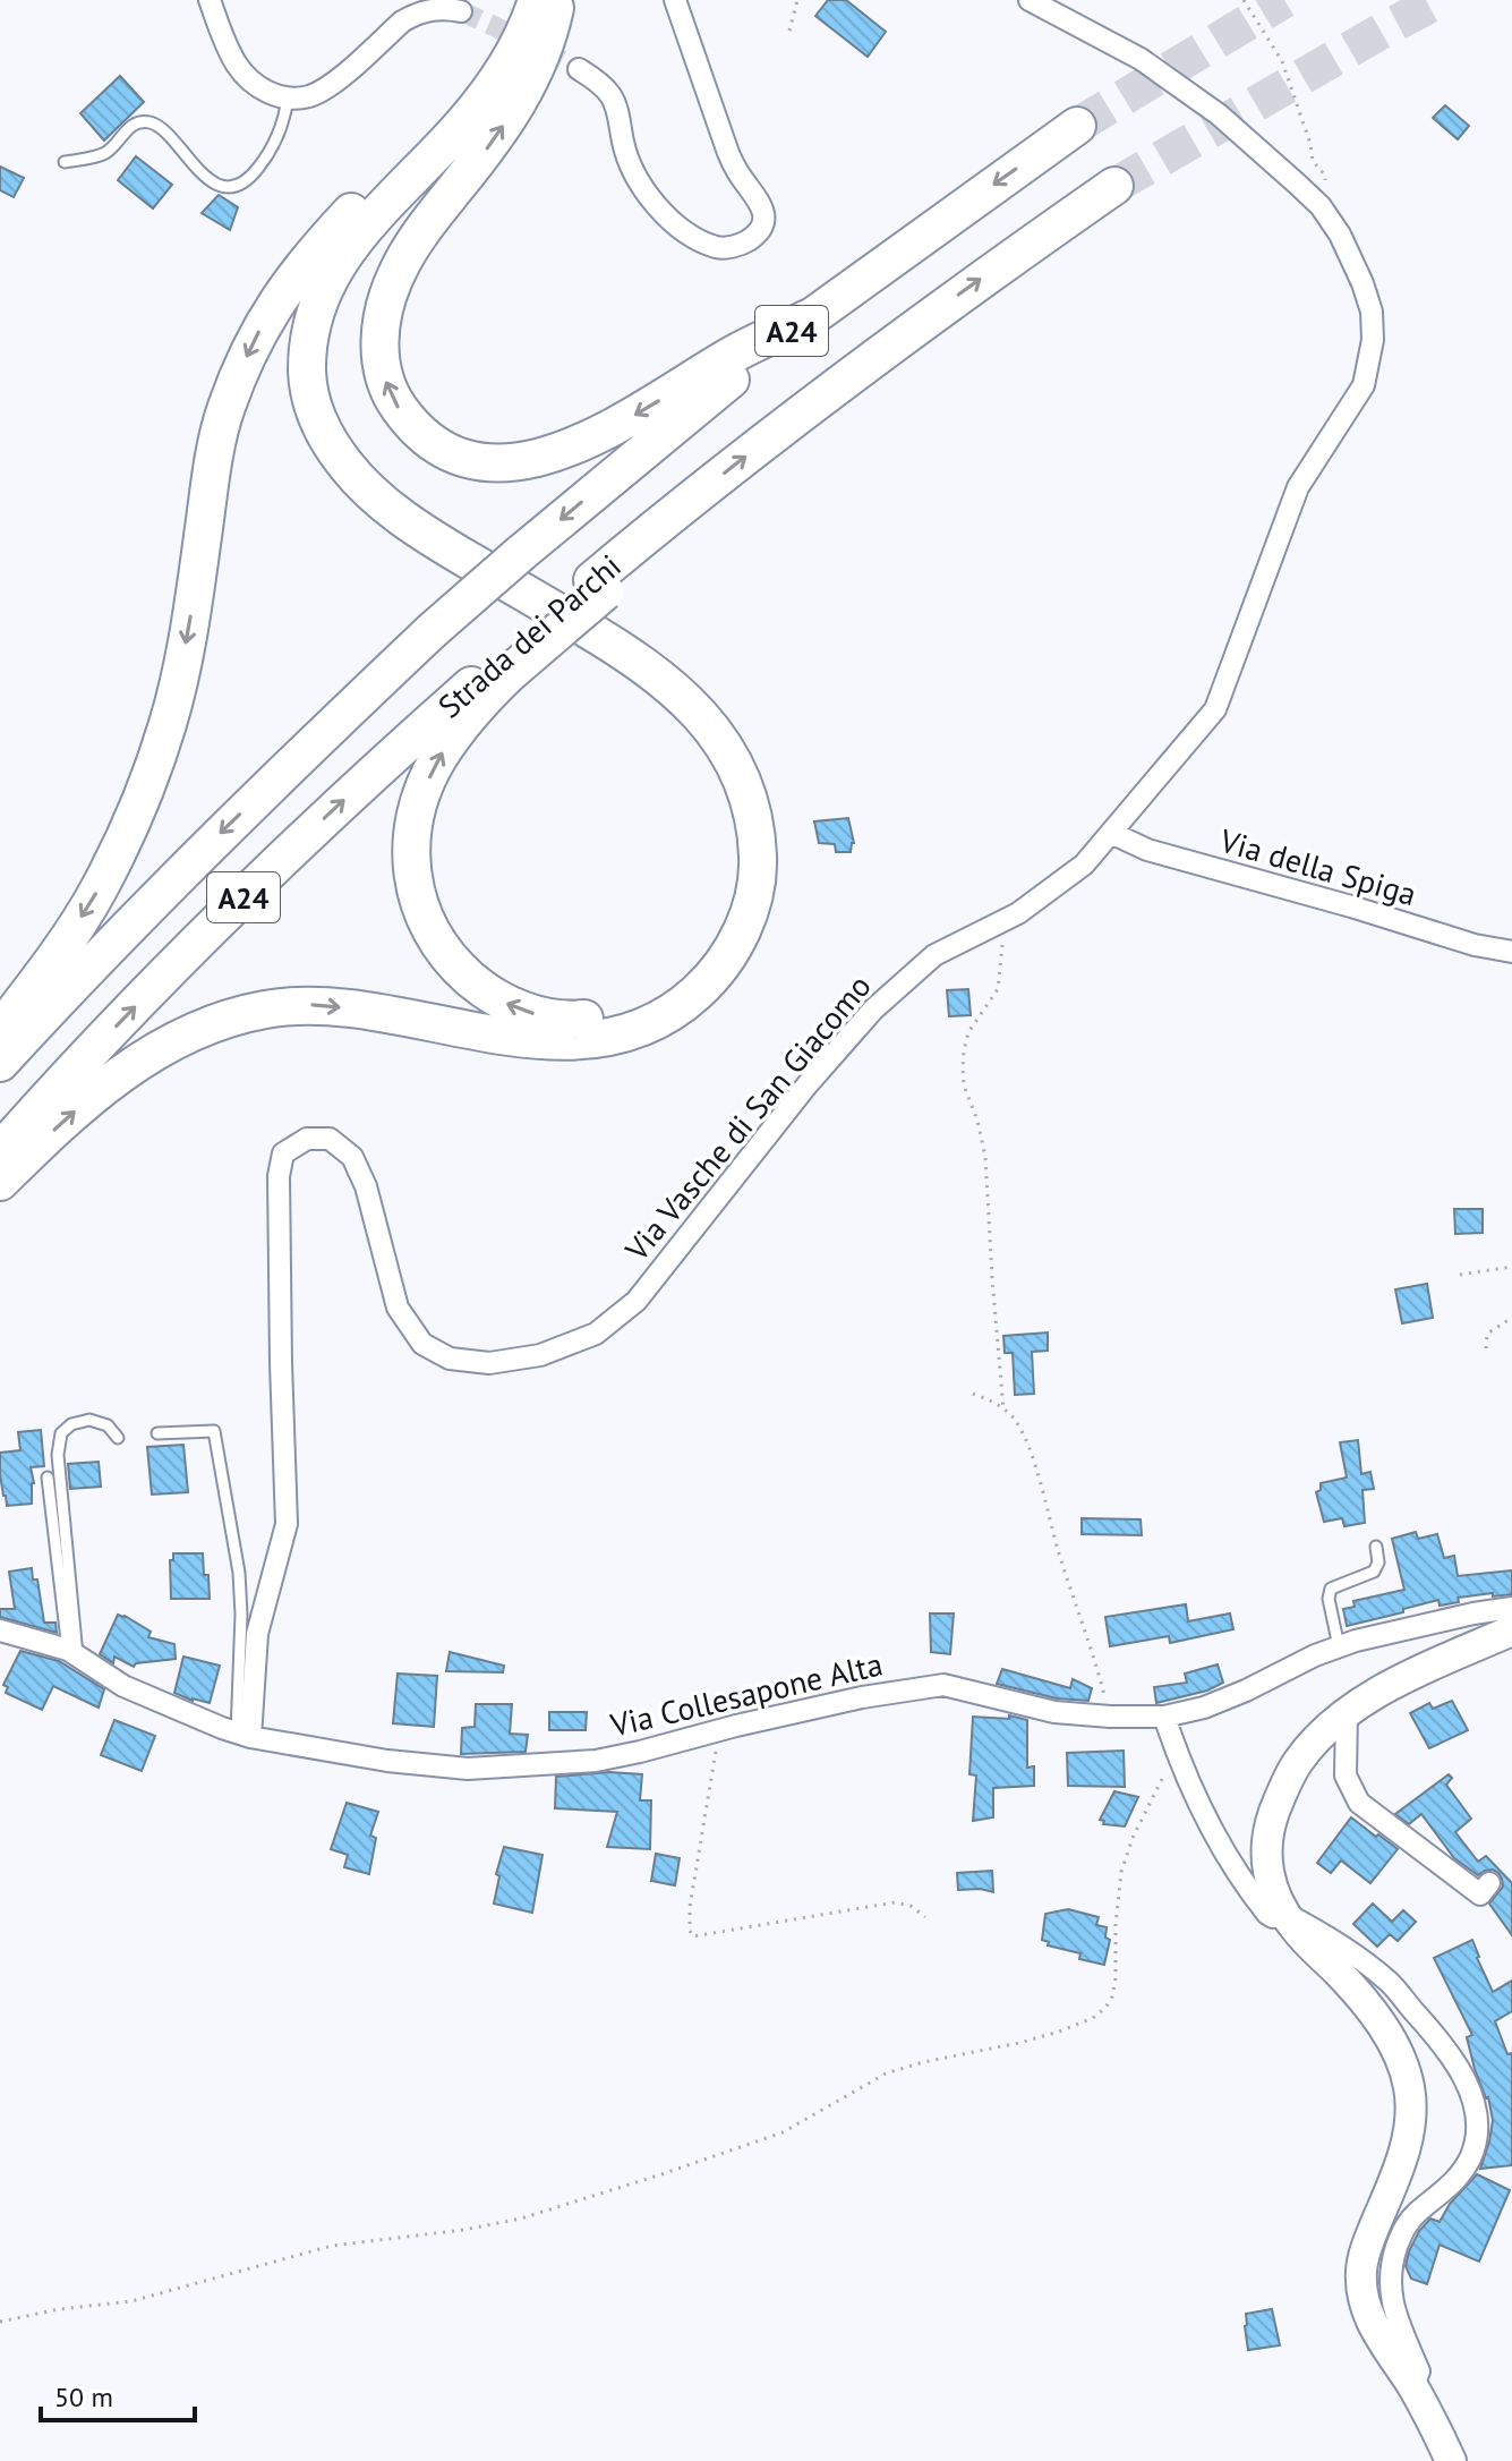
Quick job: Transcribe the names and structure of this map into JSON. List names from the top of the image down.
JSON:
{
  "streets": {
    "highway": ["A24", "Strada dei Parchi"],
    "street": ["Via della Spiga", "Via Vasche di San Giacomo", "Via Collesapone Alta"]
  },
  "crossings": [
    ["Via della Spiga", "Via Vasche di San Giacomo"],
    ["Via Vasche di San Giacomo", "Via Collesapone Alta"]
  ],
  "scale_bar": "50 m"
}
